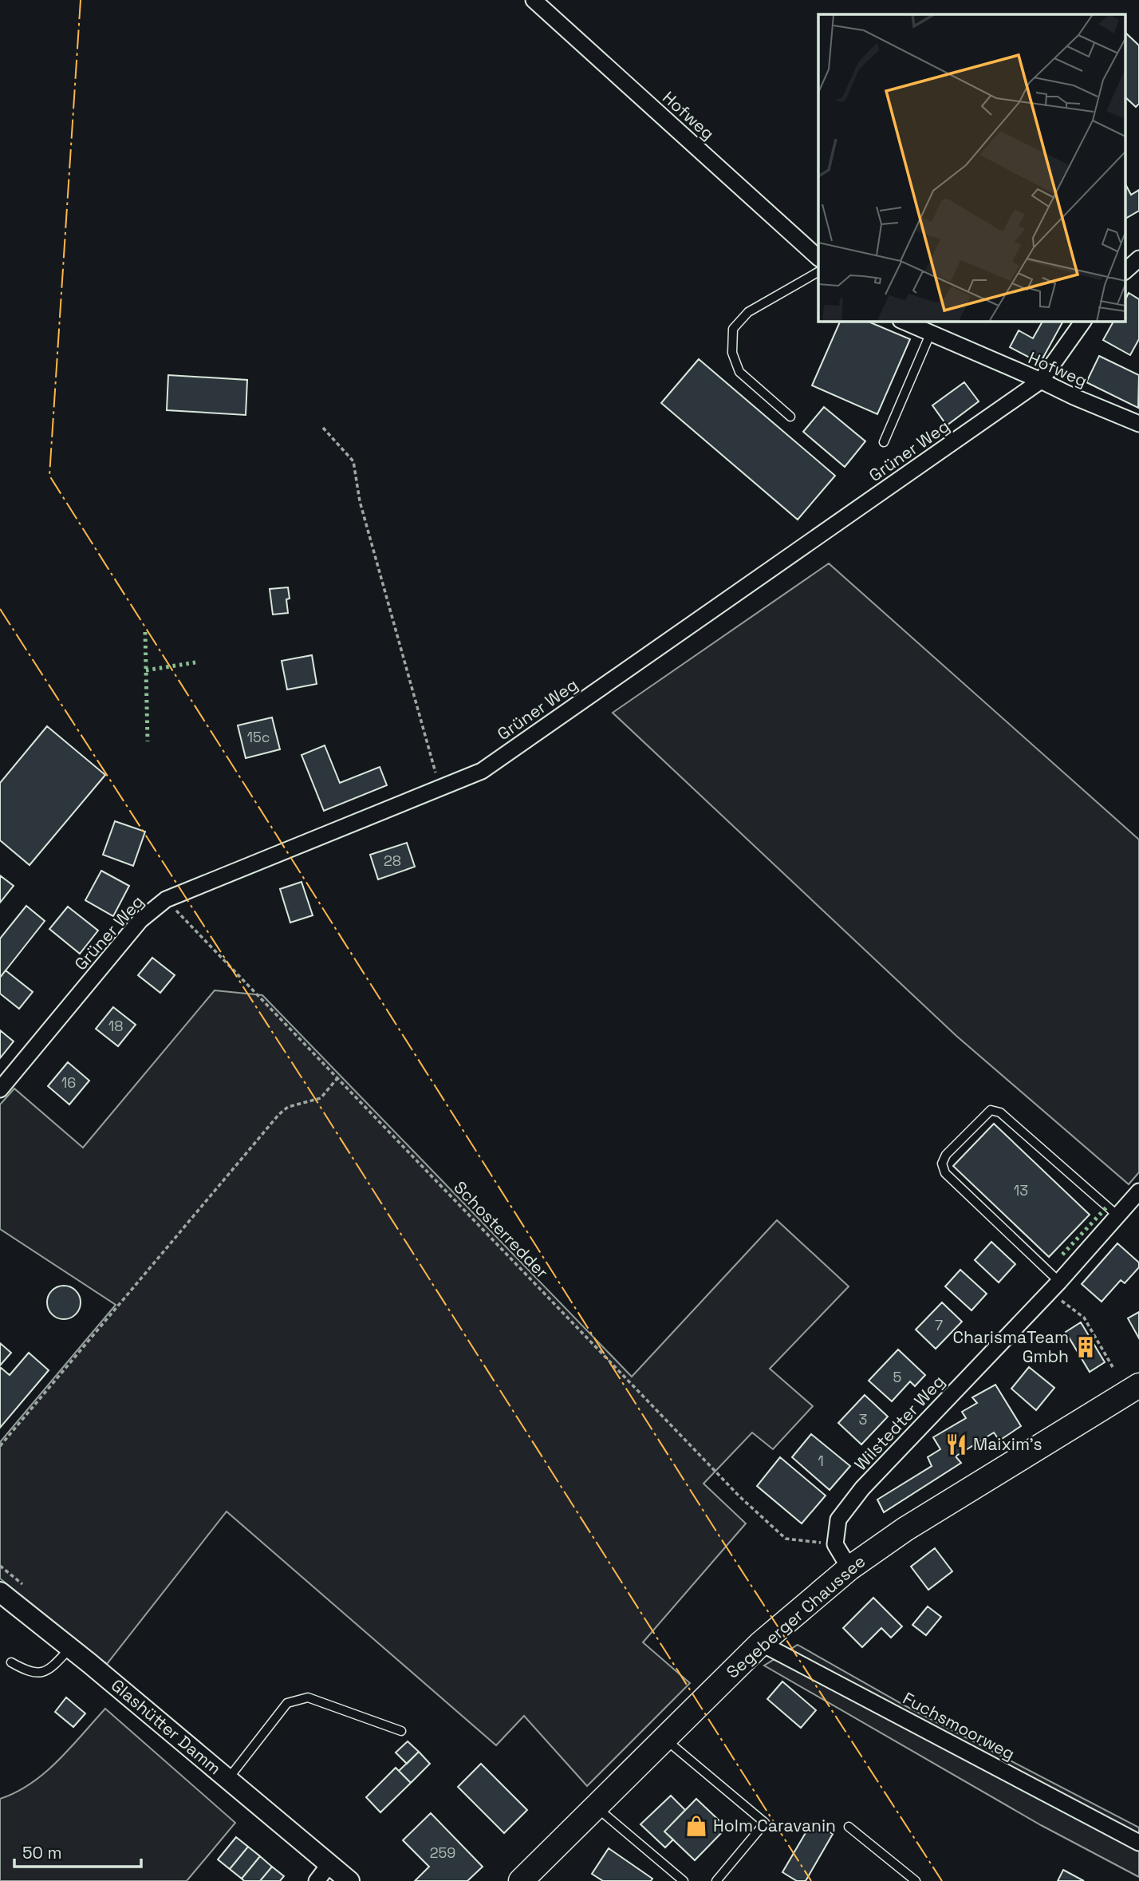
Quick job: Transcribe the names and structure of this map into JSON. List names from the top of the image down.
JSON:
{
  "streets": {
    "main road": ["Segeberger Chaussee"],
    "street": [
      "Hofweg",
      "Grüner Weg",
      "Wilstedter Weg",
      "Fuchsmoorweg",
      "Glashütter Damm"
    ],
    "path": ["Schosterredder"]
  },
  "crossings": [
    ["Hofweg", "Grüner Weg"],
    ["Grüner Weg", "Schosterredder"],
    ["Schosterredder", "Wilstedter Weg"],
    ["Segeberger Chaussee", "Fuchsmoorweg"]
  ],
  "places": {
    "building": ["CharismaTeam Gmbh"],
    "restaurant": ["Maixim's"],
    "shop": ["Holm Caravanin"]
  },
  "house_numbers": [
    "15c",
    "28",
    "18",
    "16",
    "13",
    "7",
    "5",
    "3",
    "1",
    "259"
  ],
  "scale_bar": "50 m"
}
